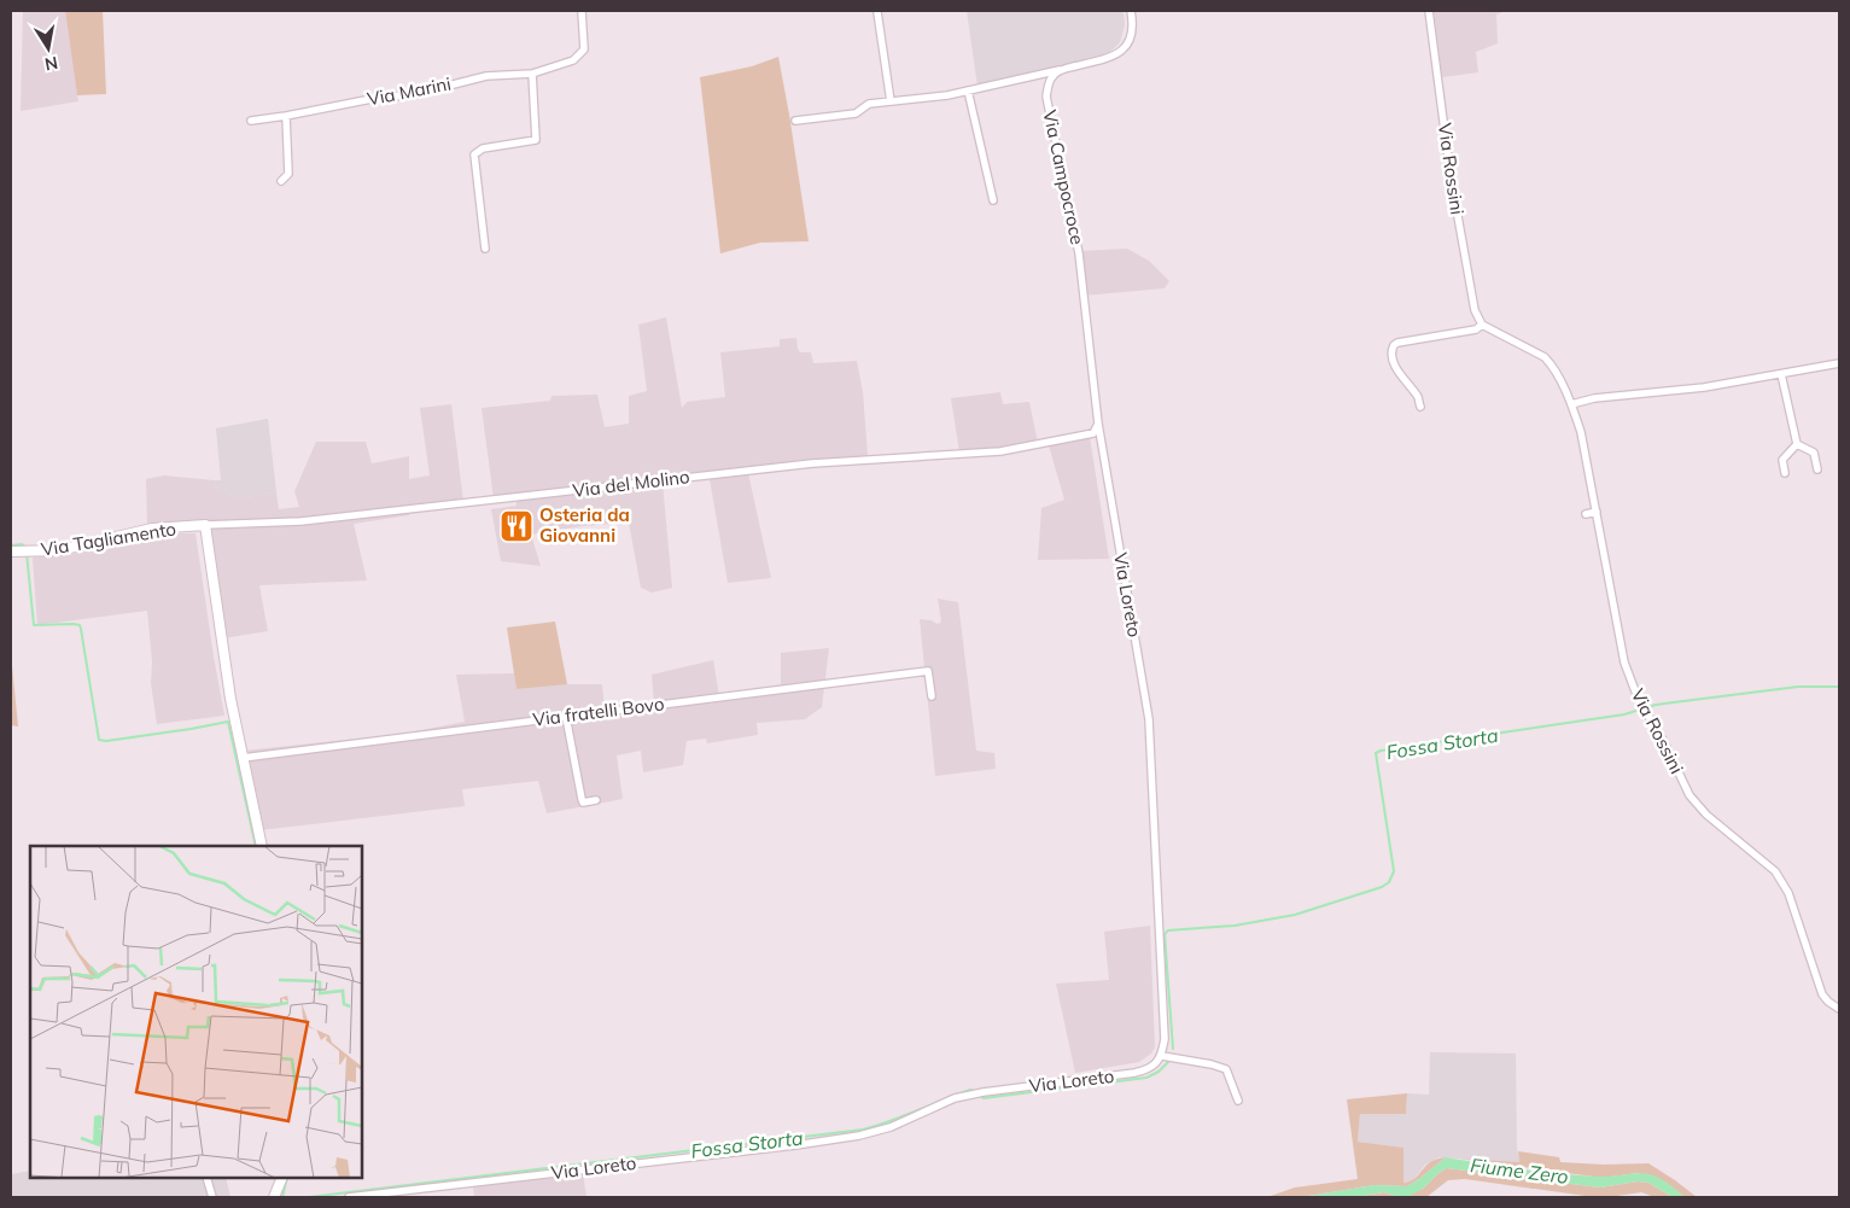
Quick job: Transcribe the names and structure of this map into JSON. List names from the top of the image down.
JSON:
{
  "streets": {
    "street": [
      "Via Marini",
      "Via Rossini",
      "Via Campocroce",
      "Via del Molino",
      "Via Tagliamento",
      "Via Loreto",
      "Via fratelli Bovo"
    ]
  },
  "crossings": [
    ["Via Campocroce", "Via del Molino"],
    ["Via Campocroce", "Via Loreto"],
    ["Via del Molino", "Via Tagliamento"],
    ["Via del Molino", "Via Loreto"]
  ],
  "water": ["Fossa Storta", "Fiume Zero"],
  "places": {
    "restaurant": ["Osteria da Giovanni"]
  },
  "north": "bottom"
}
